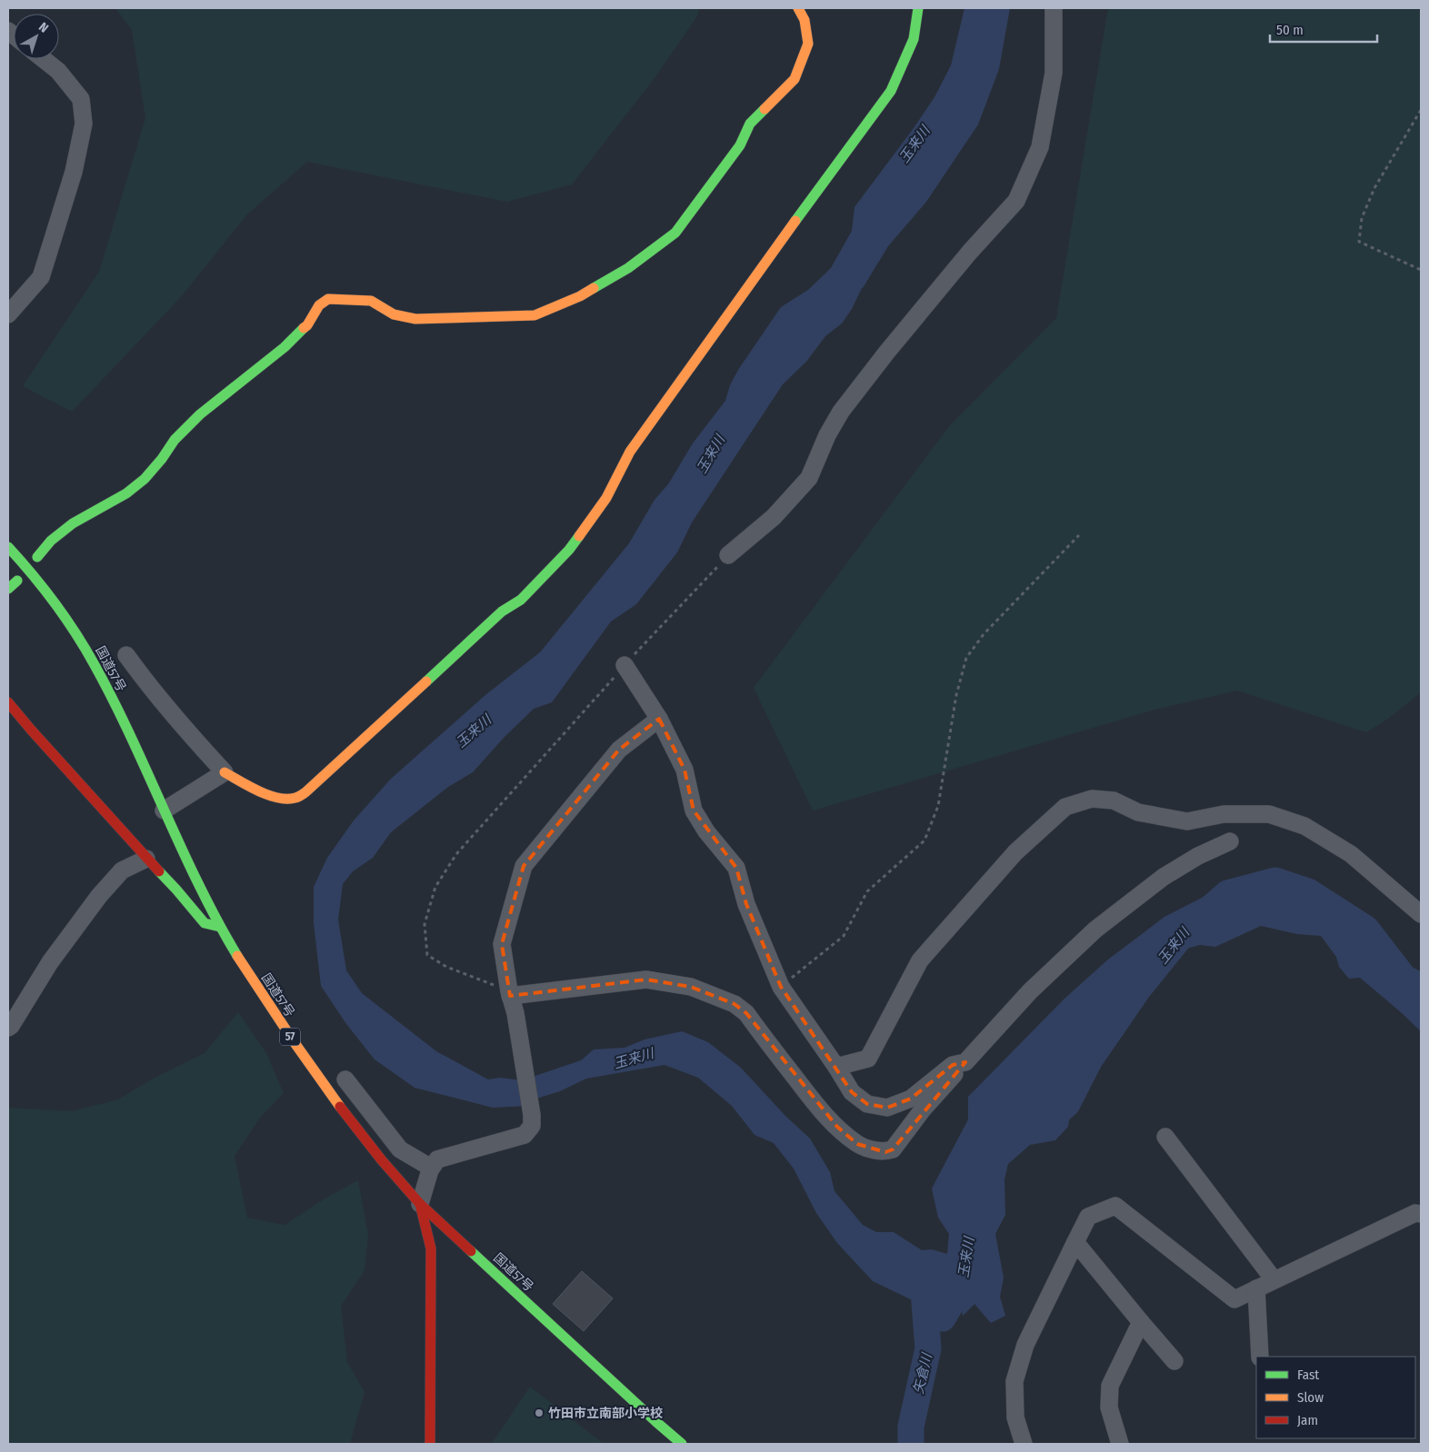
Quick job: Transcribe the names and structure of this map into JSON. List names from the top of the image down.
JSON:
{
  "streets": {
    "main road": ["国道57号", "57"]
  },
  "water": ["玉来川", "矢倉川"],
  "places": ["竹田市立南部小学校"],
  "legend": ["Fast", "Slow", "Jam"],
  "scale_bar": "50 m",
  "north": "top right"
}
